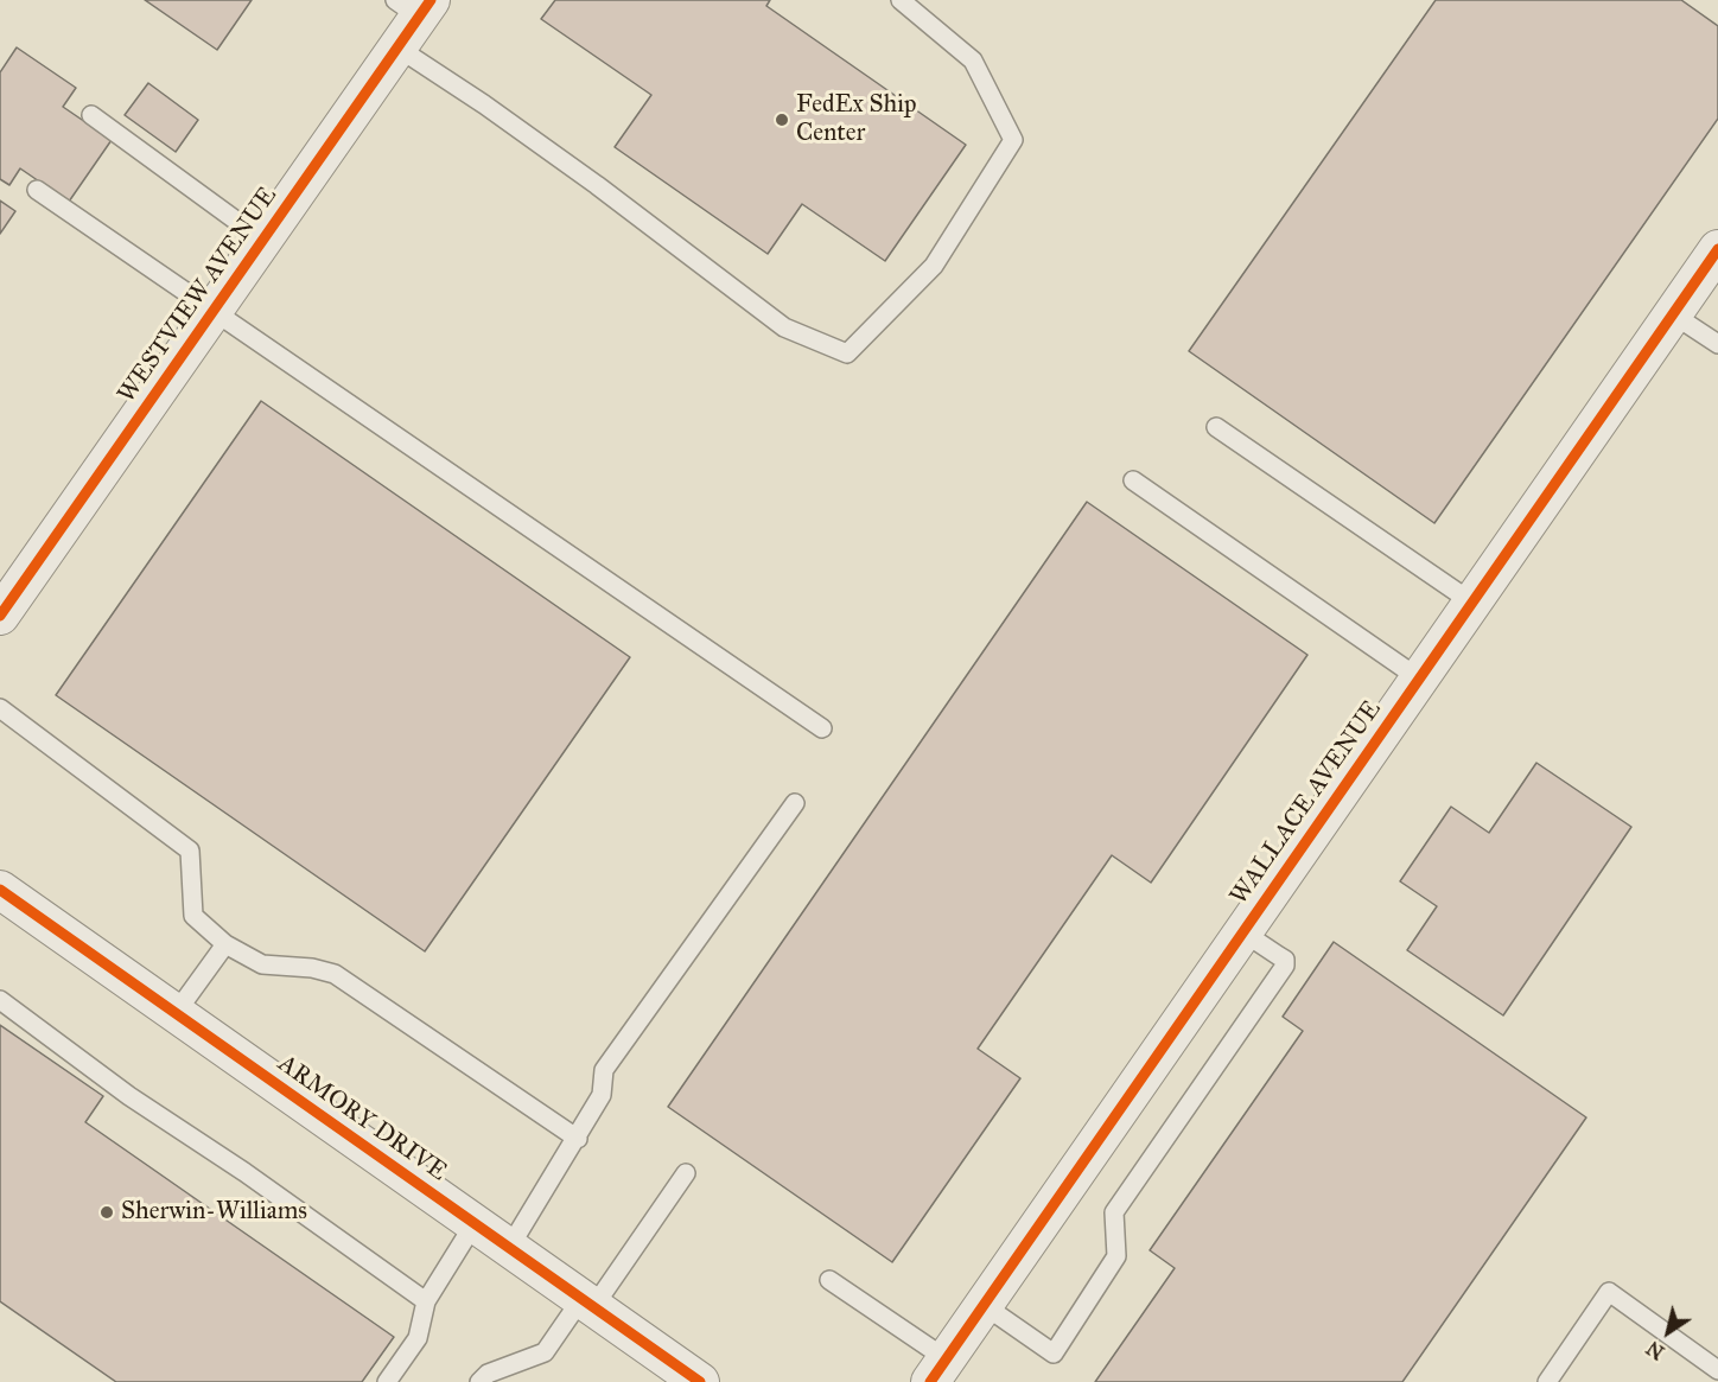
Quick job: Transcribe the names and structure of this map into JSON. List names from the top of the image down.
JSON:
{
  "streets": {
    "street": ["WESTVIEW AVENUE", "WALLACE AVENUE", "ARMORY DRIVE"]
  },
  "places": ["FedEx Ship Center", "Sherwin-Williams"],
  "north": "bottom left"
}
